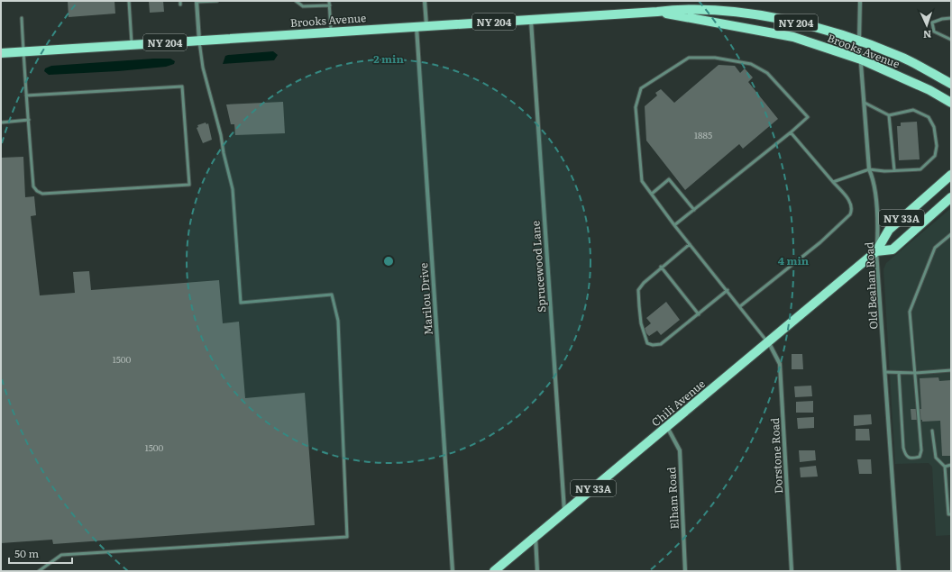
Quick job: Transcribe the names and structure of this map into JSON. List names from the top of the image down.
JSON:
{
  "streets": {
    "main road": [
      "Brooks Avenue",
      "NY 204",
      "NY 33A",
      "Chili Avenue"
    ],
    "street": [
      "Sprucewood Lane",
      "Old Beahan Road",
      "Marilou Drive",
      "Dorstone Road",
      "Elham Road"
    ]
  },
  "crossings": [
    ["Brooks Avenue", "Sprucewood Lane"],
    ["Brooks Avenue", "Old Beahan Road"],
    ["Brooks Avenue", "Marilou Drive"],
    ["NY 33A", "Old Beahan Road"],
    ["NY 33A", "Chili Avenue"],
    ["Sprucewood Lane", "Chili Avenue"],
    ["Old Beahan Road", "Chili Avenue"],
    ["Chili Avenue", "Dorstone Road"],
    ["Chili Avenue", "Elham Road"]
  ],
  "house_numbers": ["1885", "1500", "1500"],
  "scale_bar": "50 m",
  "north": "bottom",
  "rings": ["2 min", "4 min"]
}
